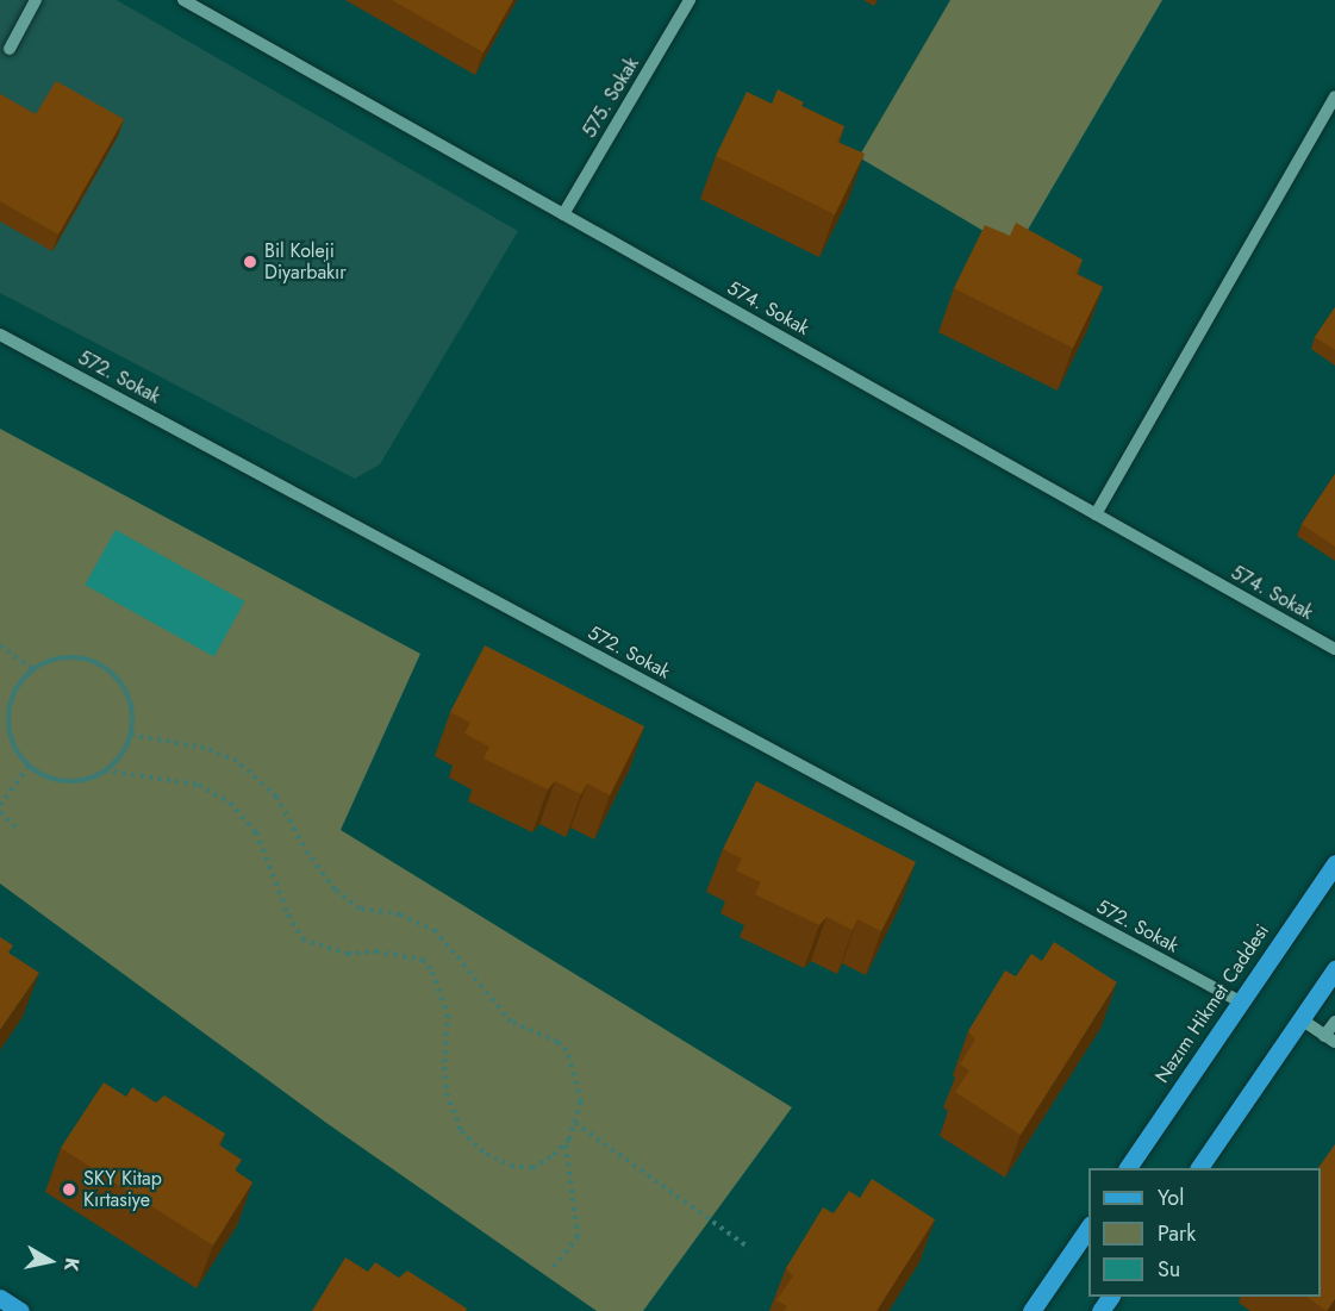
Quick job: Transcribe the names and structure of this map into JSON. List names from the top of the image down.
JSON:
{
  "streets": {
    "main road": ["Nazım Hikmet Caddesi"],
    "street": ["575. Sokak", "574. Sokak", "572. Sokak"]
  },
  "crossings": [
    ["575. Sokak", "574. Sokak"],
    ["572. Sokak", "Nazım Hikmet Caddesi"]
  ],
  "places": ["Bil Koleji Diyarbakır", "SKY Kitap Kırtasiye"],
  "legend": ["Yol", "Park", "Su"],
  "north": "right"
}
